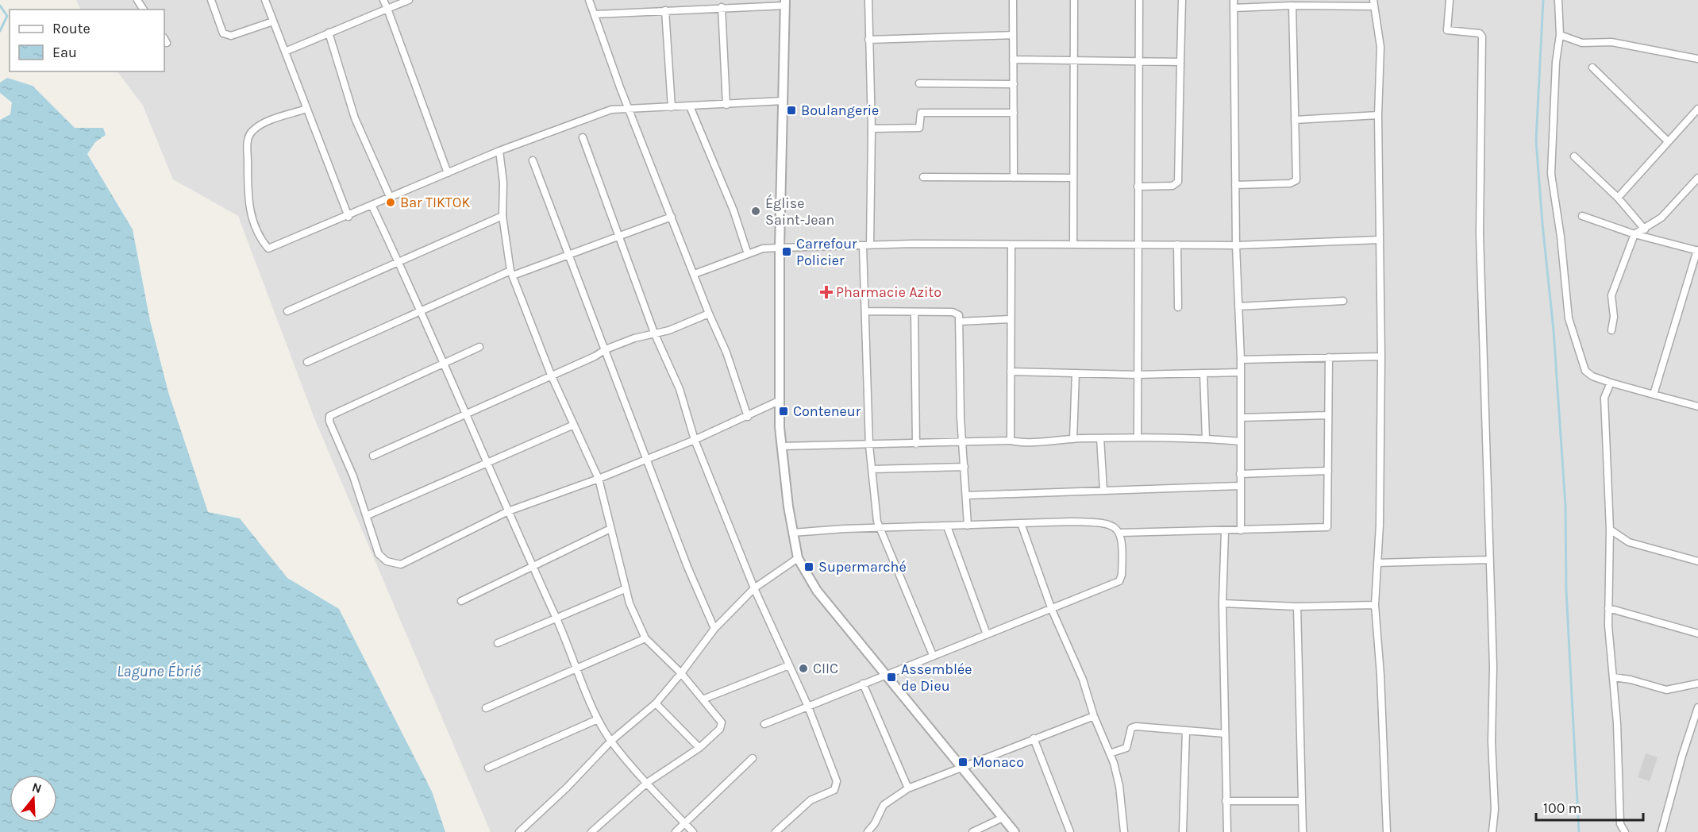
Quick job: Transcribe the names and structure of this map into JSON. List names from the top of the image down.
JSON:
{
  "water": ["Lagune Ébrié"],
  "places": {
    "transit": [
      "Boulangerie",
      "Carrefour Policier",
      "Conteneur",
      "Supermarché",
      "Assemblée de Dieu",
      "Monaco"
    ],
    "other": ["Bar TIKTOK", "Église Saint-Jean", "CIIC"],
    "health": ["Pharmacie Azito"]
  },
  "legend": ["Route", "Eau"],
  "scale_bar": "100 m",
  "north": "top"
}
